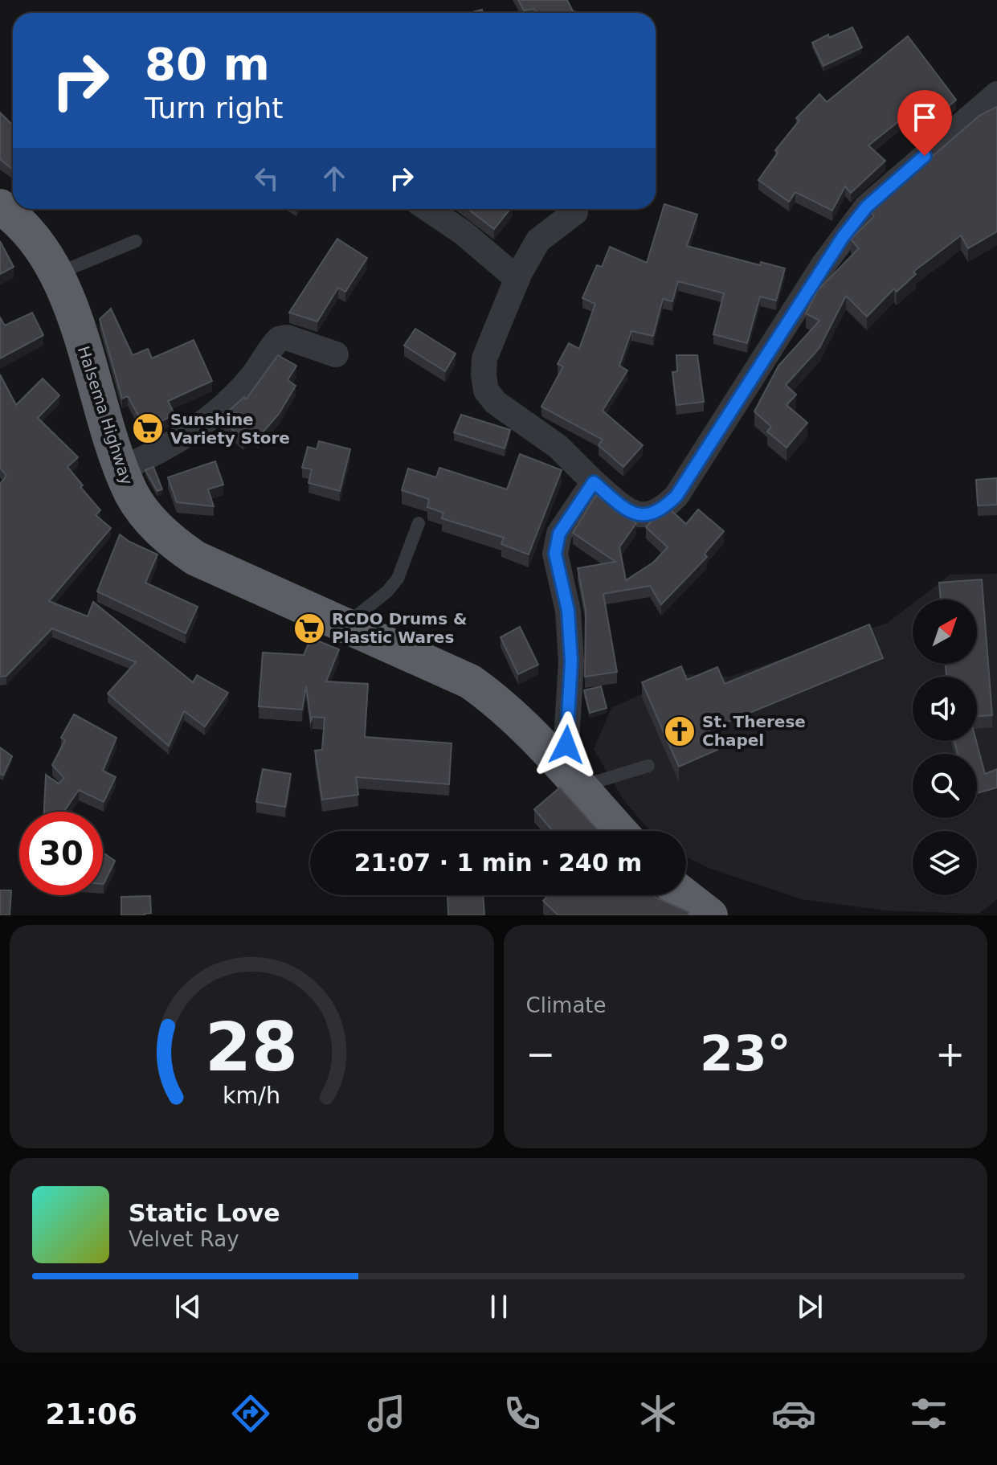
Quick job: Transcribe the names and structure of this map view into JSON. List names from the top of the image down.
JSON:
{
  "streets": {
    "highway": ["Halsema Highway"]
  },
  "places": {
    "supermarket": ["Sunshine Variety Store", "RCDO Drums & Plastic Wares"],
    "church": ["St. Therese Chapel"]
  },
  "north": "top right",
  "page": {
    "turn": ["80 m", "Turn right"],
    "limit": "30",
    "trip": "21:07 · 1 min · 240 m",
    "tile": "Climate",
    "heat": ["−", "23°", "+"],
    "song": ["Static Love", "Velvet Ray"],
    "tabs": "21:06",
    "gauge": ["28", "km/h"]
  }
}
